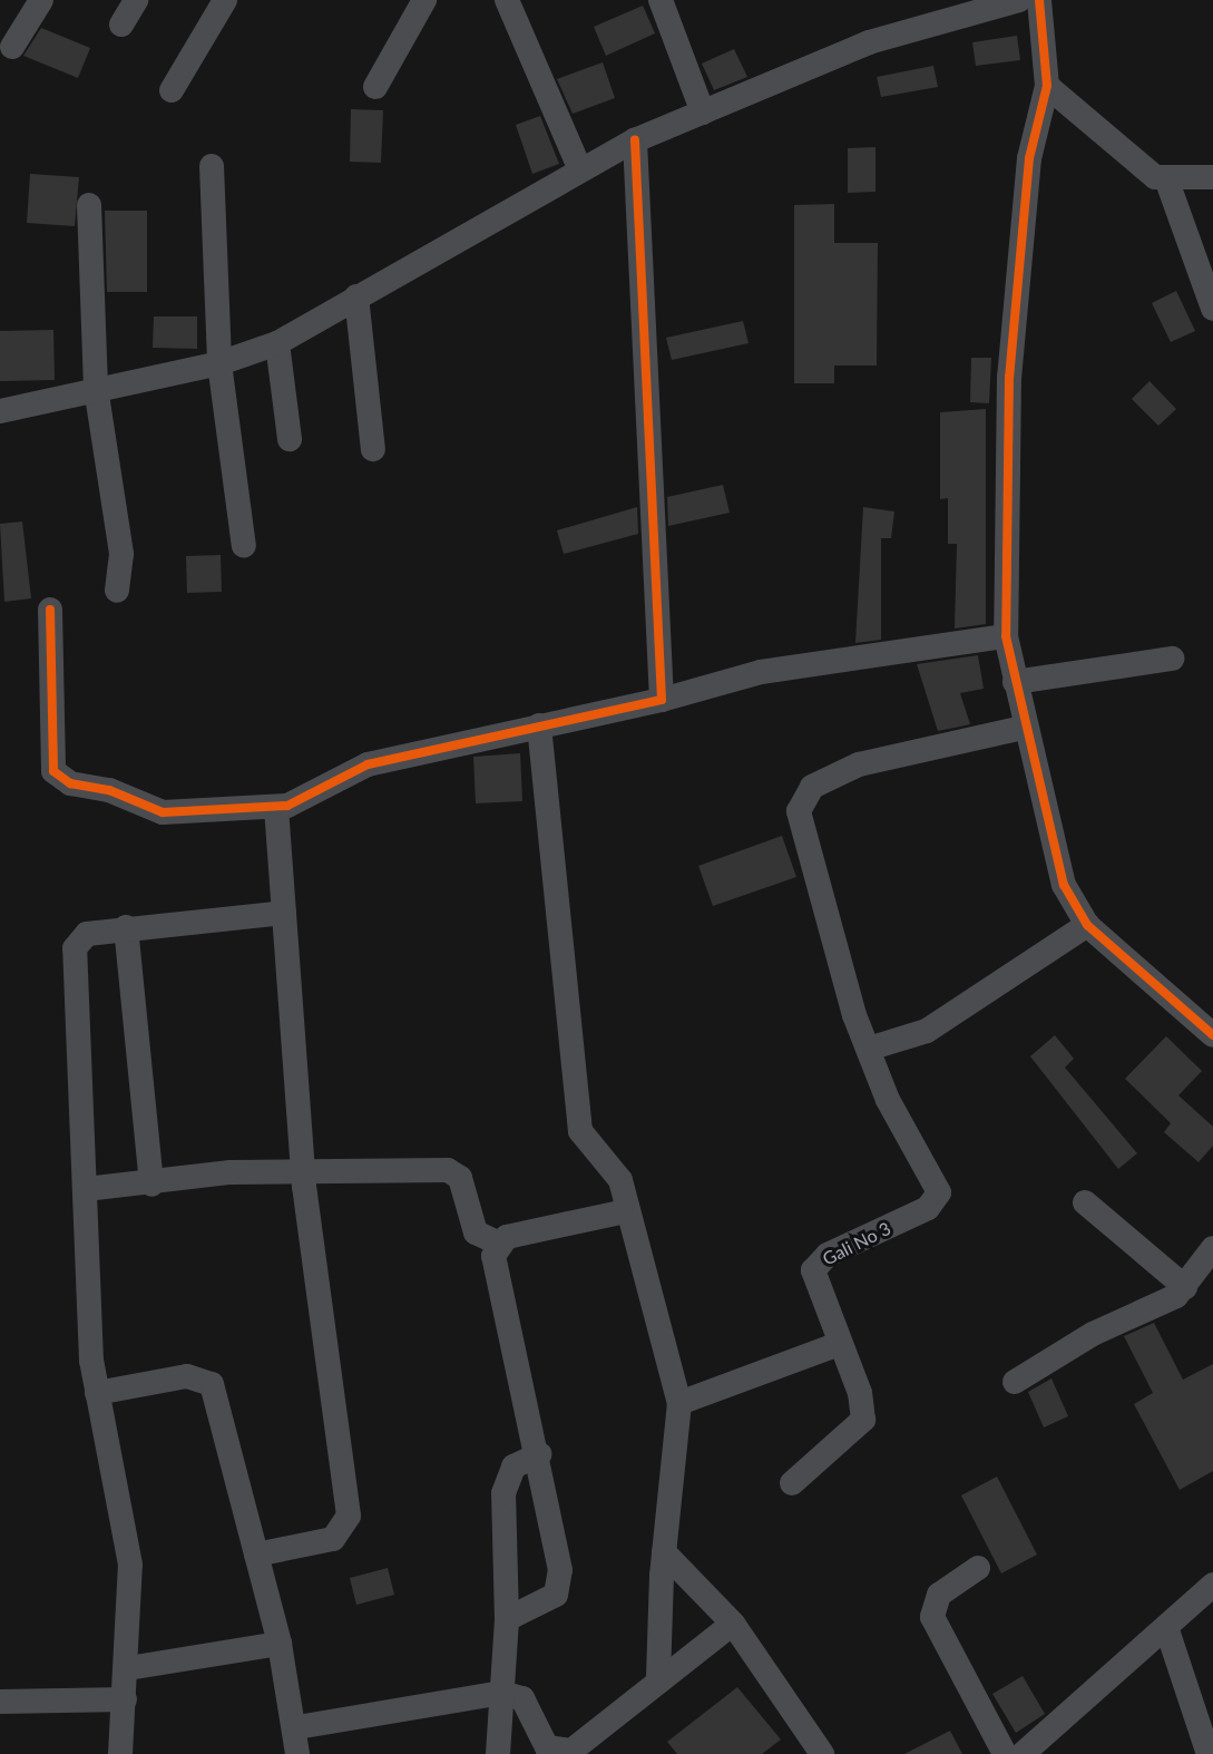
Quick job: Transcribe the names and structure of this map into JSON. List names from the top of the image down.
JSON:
{
  "streets": {
    "street": ["Gali No 3"]
  }
}
